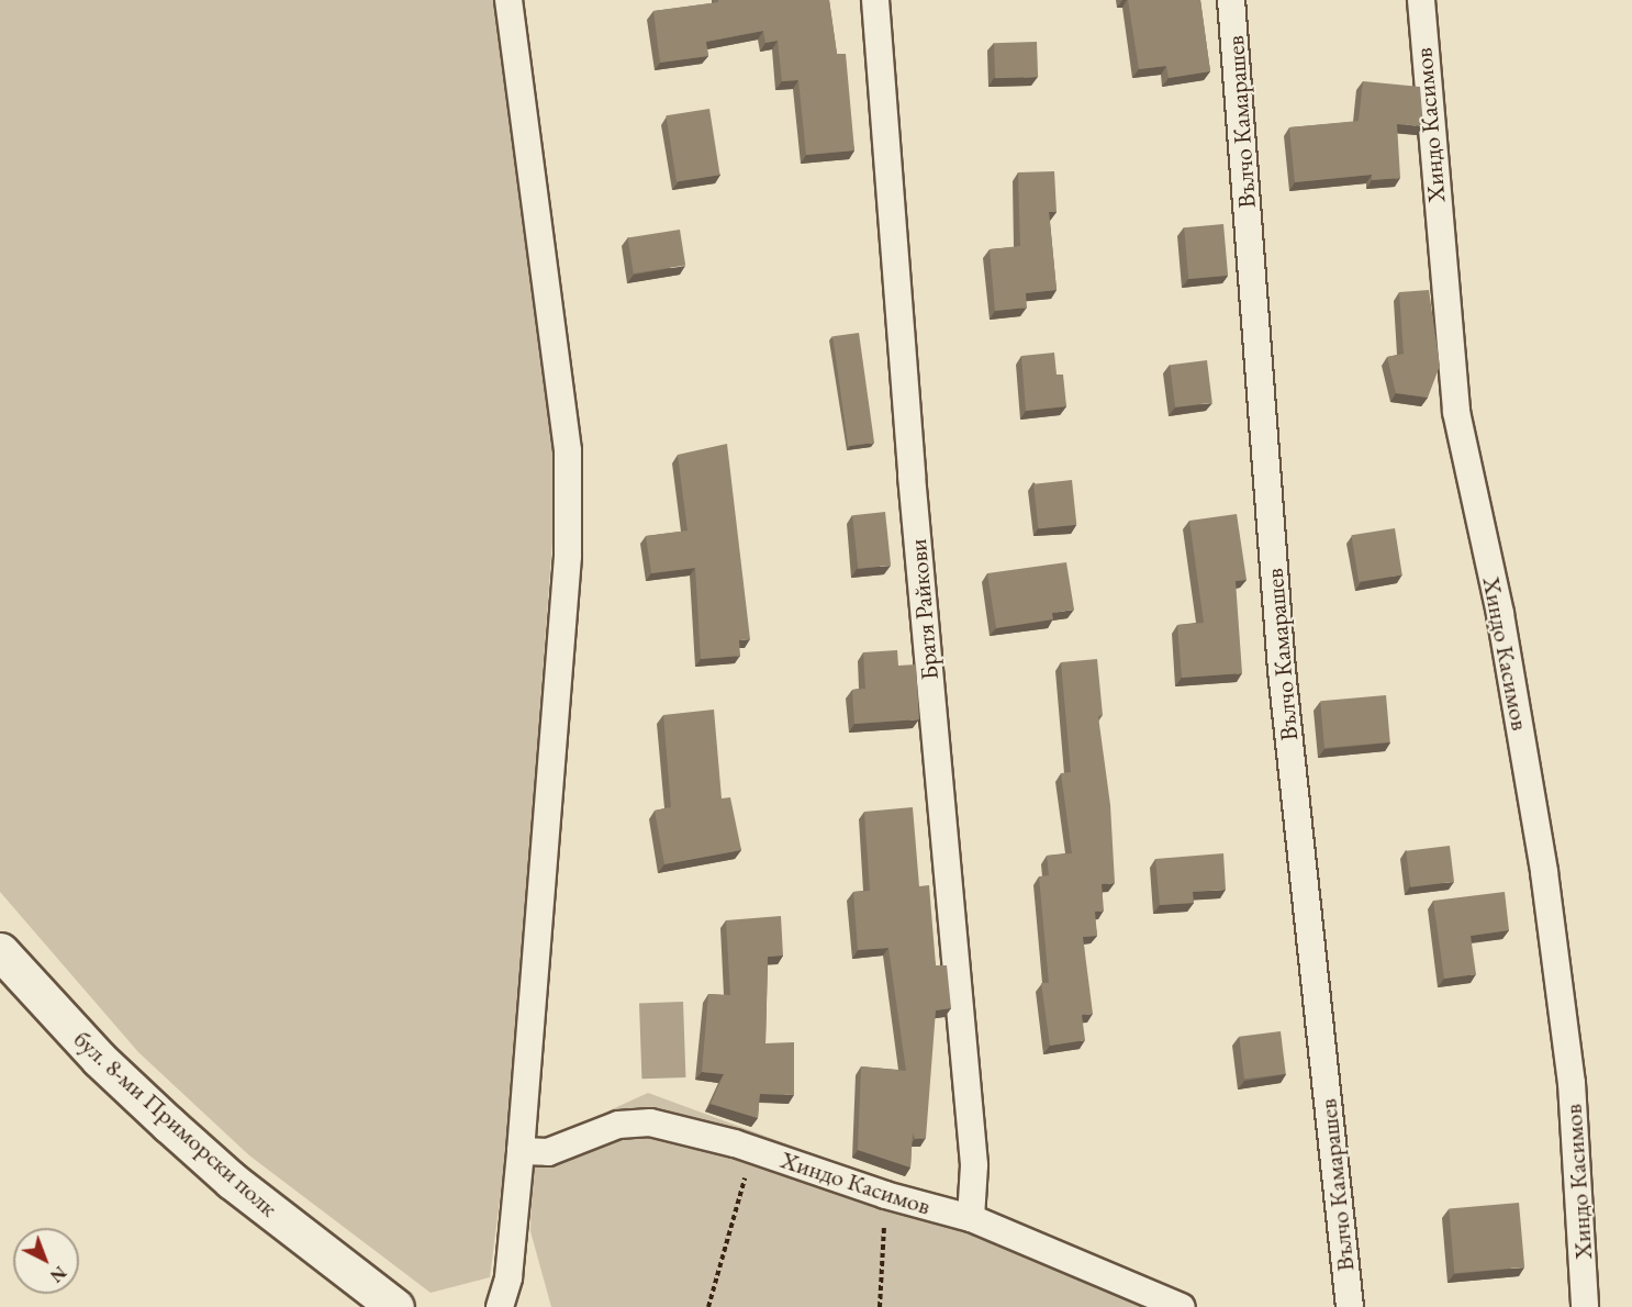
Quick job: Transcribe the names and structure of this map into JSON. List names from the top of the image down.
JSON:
{
  "streets": {
    "street": [
      "Вълчо Камарашев",
      "Хиндо Касимов",
      "Братя Райкови",
      "бул. 8-ми Приморски полк"
    ]
  },
  "crossings": [
    ["Хиндо Касимов", "Братя Райкови"]
  ],
  "north": "bottom right"
}
